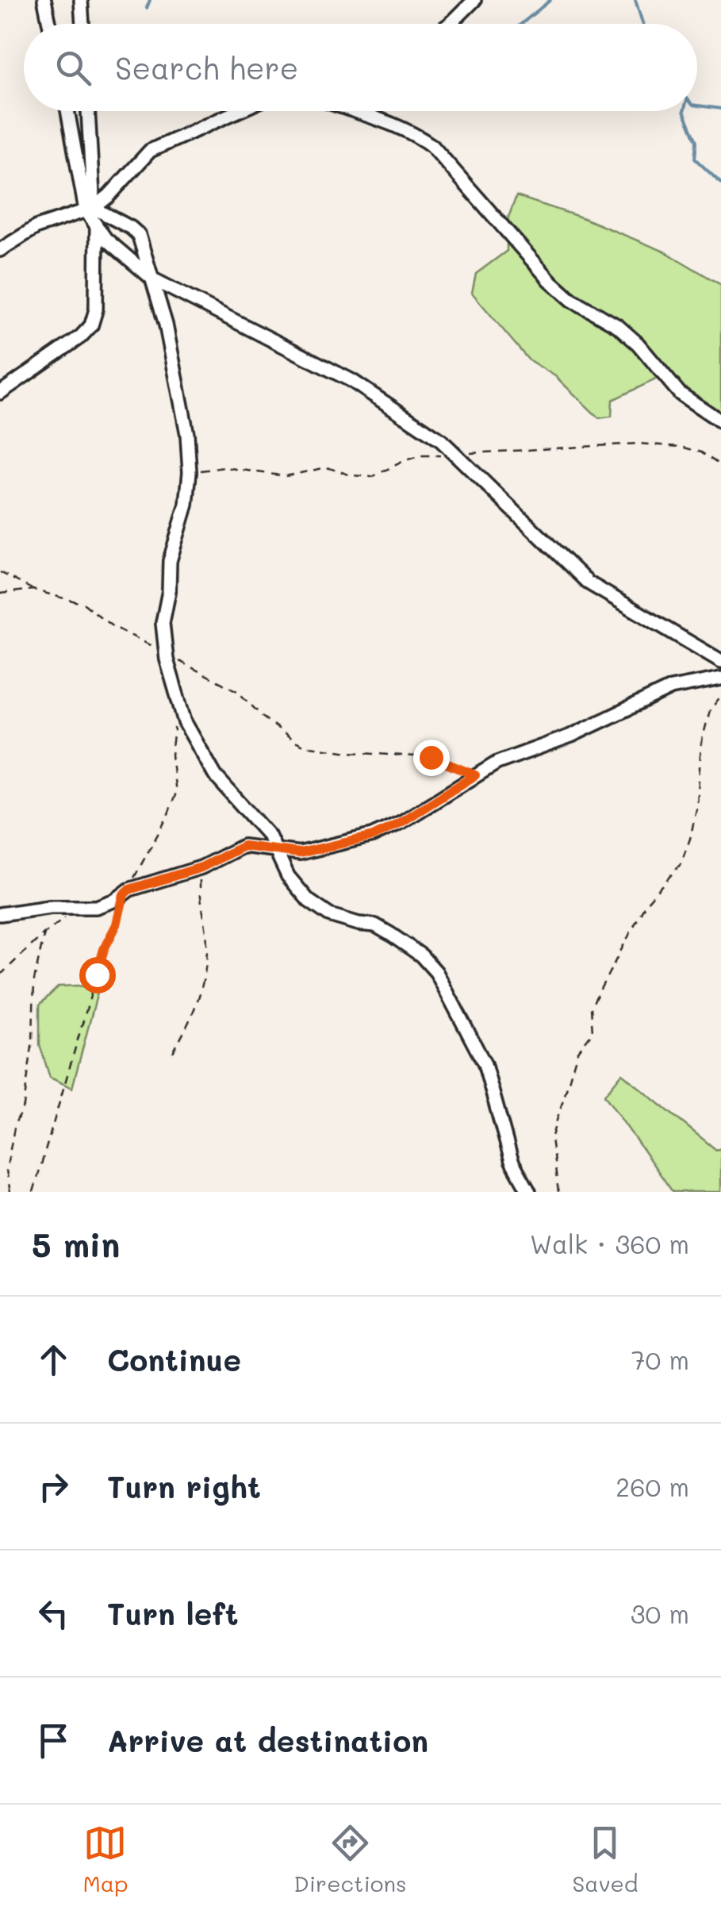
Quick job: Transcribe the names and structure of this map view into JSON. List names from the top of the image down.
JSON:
{
  "page": {
    "search": "Search here",
    "heading": ["5 min", "Walk · 360 m"],
    "list": [
      ["Continue", "70 m"],
      ["Turn right", "260 m"],
      ["Turn left", "30 m"],
      "Arrive at destination"
    ],
    "nav": ["Map", "Directions", "Saved"]
  }
}
